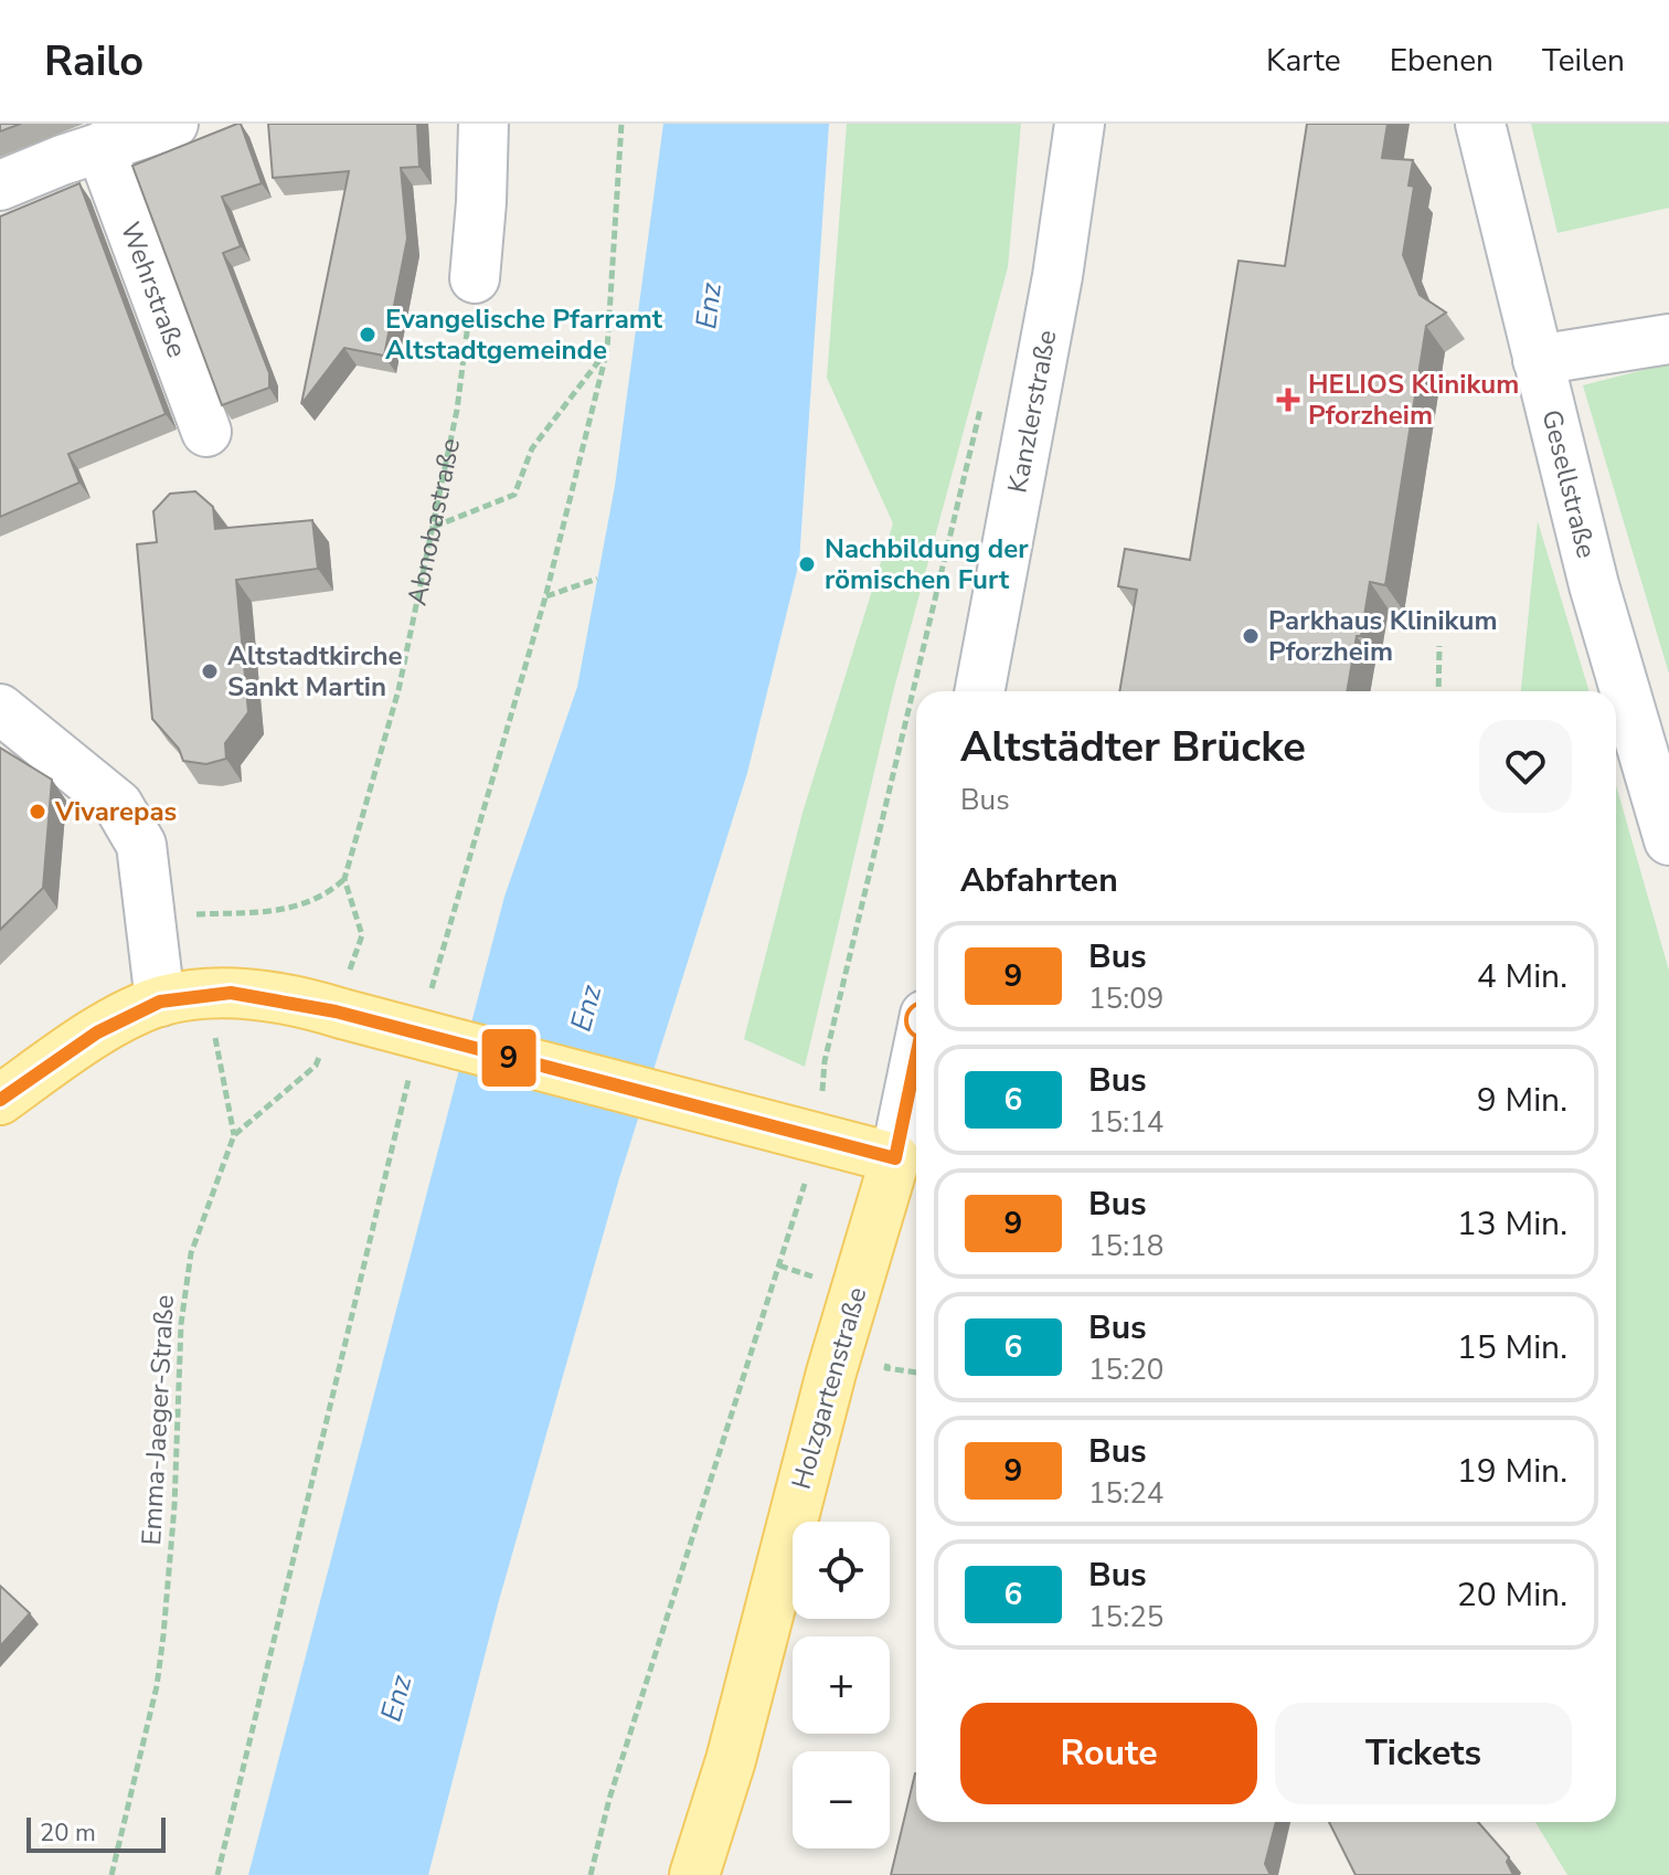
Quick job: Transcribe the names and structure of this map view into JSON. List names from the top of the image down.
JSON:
{
  "streets": {
    "main road": ["Holzgartenstraße"],
    "street": ["Wehrstraße", "Kanzlerstraße", "Gesellstraße"],
    "path": ["Abnobastraße", "Emma-Jaeger-Straße"]
  },
  "water": ["Enz"],
  "places": {
    "other": [
      "Evangelische Pfarramt Altstadtgemeinde",
      "Nachbildung der römischen Furt",
      "Parkhaus Klinikum Pforzheim",
      "Altstadtkirche Sankt Martin",
      "Vivarepas"
    ],
    "health": ["HELIOS Klinikum Pforzheim"]
  },
  "lines": ["bus line 9"],
  "scale_bar": "20 m",
  "page": {
    "header": "Railo",
    "nav": ["Karte", "Ebenen", "Teilen"],
    "on_map": "9",
    "heading": [
      ["Altstädter Brücke", "Bus"],
      "Abfahrten"
    ],
    "list": [
      {
        "mark": "9",
        "name": "Bus",
        "note": "15:09",
        "value": "4 Min."
      },
      {
        "mark": "6",
        "name": "Bus",
        "note": "15:14",
        "value": "9 Min."
      },
      {
        "mark": "9",
        "name": "Bus",
        "note": "15:18",
        "value": "13 Min."
      },
      {
        "mark": "6",
        "name": "Bus",
        "note": "15:20",
        "value": "15 Min."
      },
      {
        "mark": "9",
        "name": "Bus",
        "note": "15:24",
        "value": "19 Min."
      },
      {
        "mark": "6",
        "name": "Bus",
        "note": "15:25",
        "value": "20 Min."
      }
    ],
    "map_buttons": ["+", "−"],
    "buttons": ["Route", "Tickets"],
    "scale": "20 m"
  }
}
